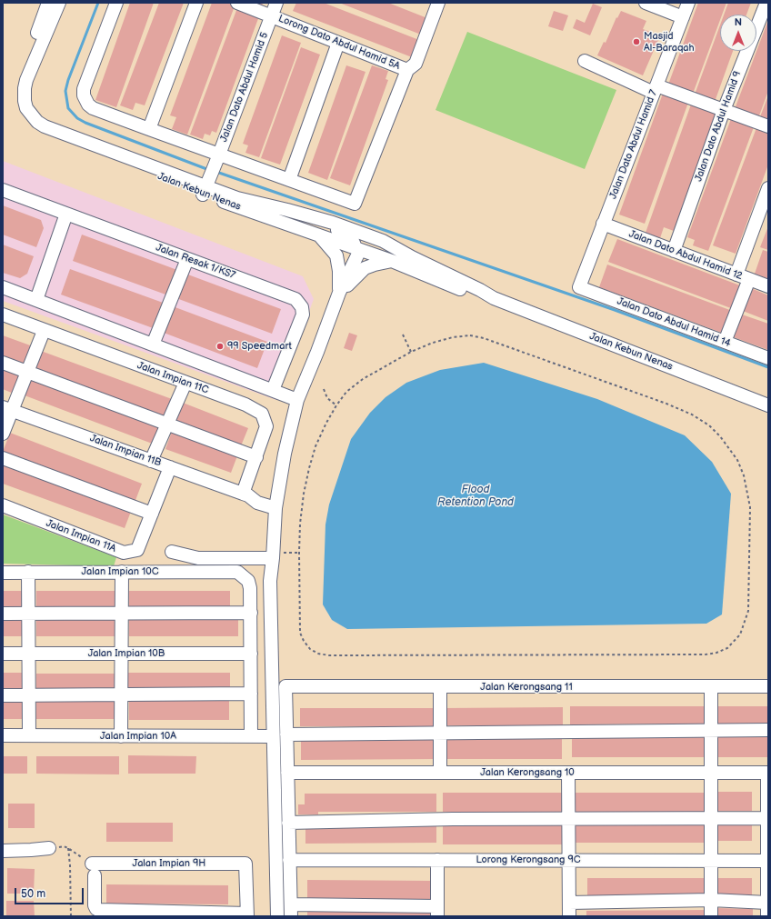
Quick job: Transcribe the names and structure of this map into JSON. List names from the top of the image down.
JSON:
{
  "streets": {
    "street": [
      "Lorong Dato Abdul Hamid 5A",
      "Jalan Dato Abdul Hamid 5",
      "Jalan Dato Abdul Hamid 9",
      "Jalan Dato Abdul Hamid 7",
      "Jalan Kebun Nenas",
      "Jalan Dato Abdul Hamid 12",
      "Jalan Resak 1/KS7",
      "Jalan Dato Abdul Hamid 14",
      "Jalan Impian 11C",
      "Jalan Impian 11B",
      "Jalan Impian 11A",
      "Jalan Impian 10C",
      "Jalan Impian 10B",
      "Jalan Kerongsang 11",
      "Jalan Impian 10A",
      "Jalan Kerongsang 10",
      "Lorong Kerongsang 9C",
      "Jalan Impian 9H"
    ]
  },
  "crossings": [
    ["Lorong Dato Abdul Hamid 5A", "Jalan Dato Abdul Hamid 5"],
    ["Jalan Dato Abdul Hamid 5", "Jalan Kebun Nenas"],
    ["Jalan Dato Abdul Hamid 9", "Jalan Dato Abdul Hamid 12"],
    ["Jalan Dato Abdul Hamid 7", "Jalan Dato Abdul Hamid 12"],
    ["Jalan Dato Abdul Hamid 7", "Jalan Dato Abdul Hamid 14"],
    ["Jalan Impian 11C", "Jalan Impian 11B"],
    ["Jalan Impian 11B", "Jalan Impian 11A"]
  ],
  "water": ["Flood Retention Pond"],
  "places": ["Masjid Al-Baraqah", "99 Speedmart"],
  "scale_bar": "50 m",
  "north": "top"
}
